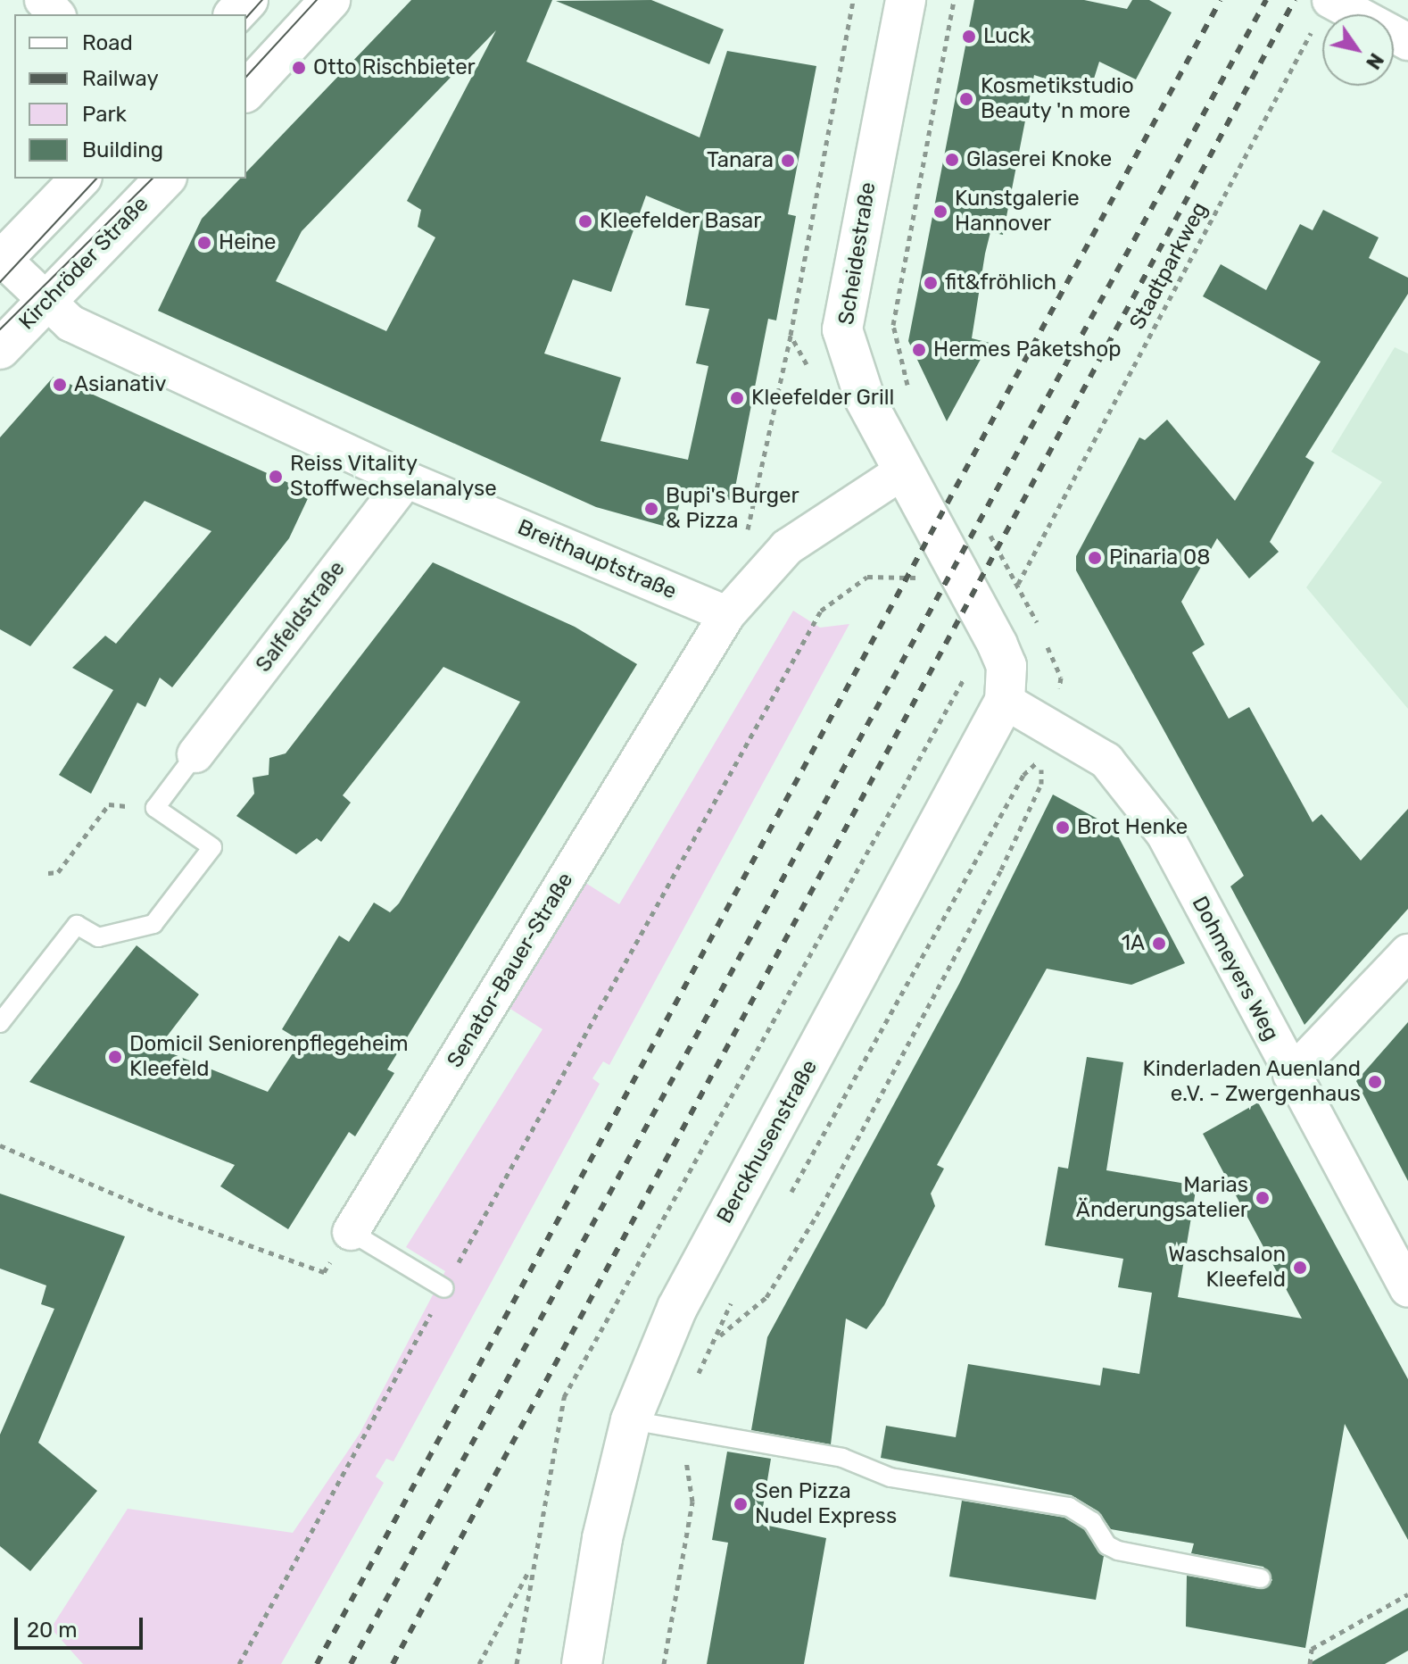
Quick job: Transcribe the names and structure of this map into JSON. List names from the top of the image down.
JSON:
{
  "streets": {
    "street": [
      "Scheidestraße",
      "Kirchröder Straße",
      "Breithauptstraße",
      "Salfeldstraße",
      "Dohmeyers Weg",
      "Senator-Bauer-Straße",
      "Berckhusenstraße"
    ],
    "path": ["Stadtparkweg"]
  },
  "crossings": [
    ["Scheidestraße", "Berckhusenstraße"],
    ["Kirchröder Straße", "Breithauptstraße"],
    ["Breithauptstraße", "Salfeldstraße"],
    ["Breithauptstraße", "Senator-Bauer-Straße"],
    ["Dohmeyers Weg", "Berckhusenstraße"]
  ],
  "places": [
    "Luck",
    "Otto Rischbieter",
    "Kosmetikstudio Beauty 'n more",
    "Glaserei Knoke",
    "Tanara",
    "Kunstgalerie Hannover",
    "Kleefelder Basar",
    "Heine",
    "fit&fröhlich",
    "Hermes Paketshop",
    "Asianativ",
    "Kleefelder Grill",
    "Reiss Vitality Stoffwechselanalyse",
    "Bupi's Burger & Pizza",
    "Pinaria 08",
    "Brot Henke",
    "1A",
    "Domicil Seniorenpflegeheim Kleefeld",
    "Kinderladen Auenland e.V. - Zwergenhaus",
    "Marias Änderungsatelier",
    "Waschsalon Kleefeld",
    "Sen Pizza Nudel Express"
  ],
  "legend": [
    "Road",
    "Railway",
    "Park",
    "Building"
  ],
  "scale_bar": "20 m",
  "north": "bottom right"
}
